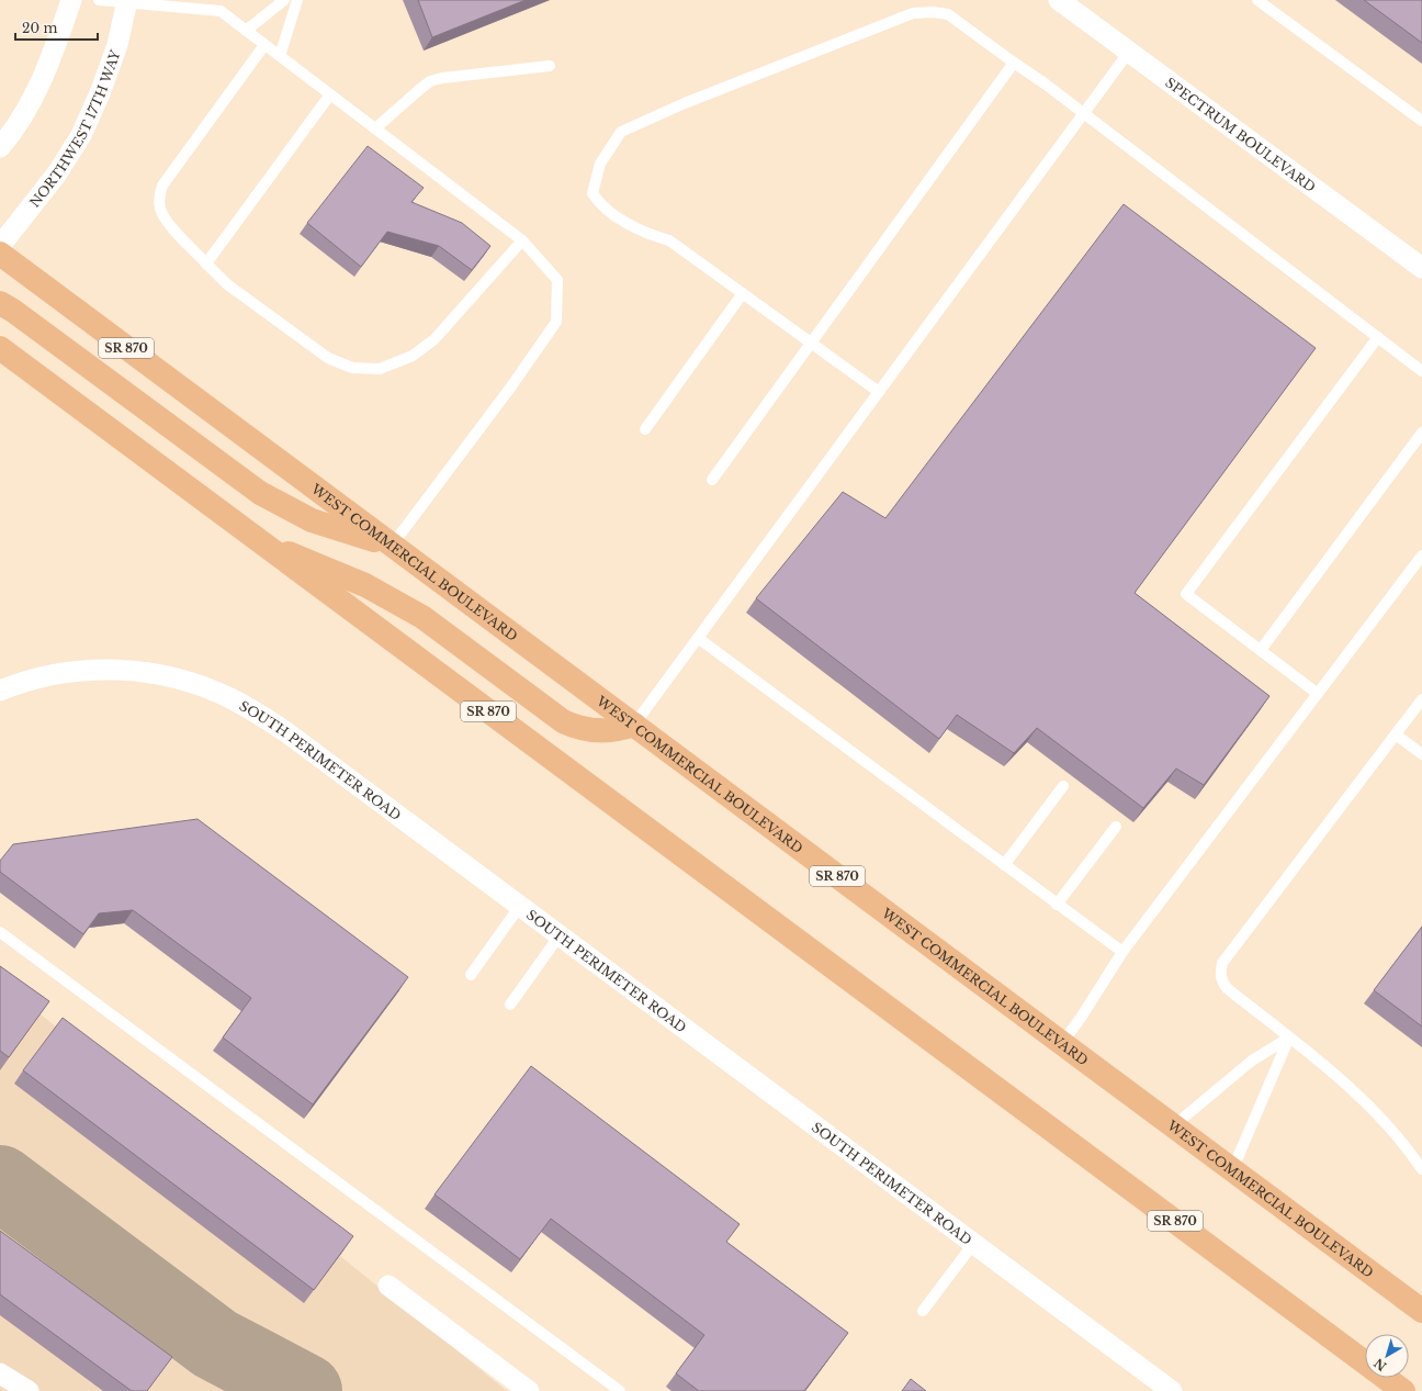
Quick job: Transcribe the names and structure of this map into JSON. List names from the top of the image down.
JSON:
{
  "streets": {
    "highway": ["SR 870", "WEST COMMERCIAL BOULEVARD"],
    "street": ["NORTHWEST 17TH WAY", "SPECTRUM BOULEVARD", "SOUTH PERIMETER ROAD"]
  },
  "scale_bar": "20 m",
  "north": "bottom left"
}
